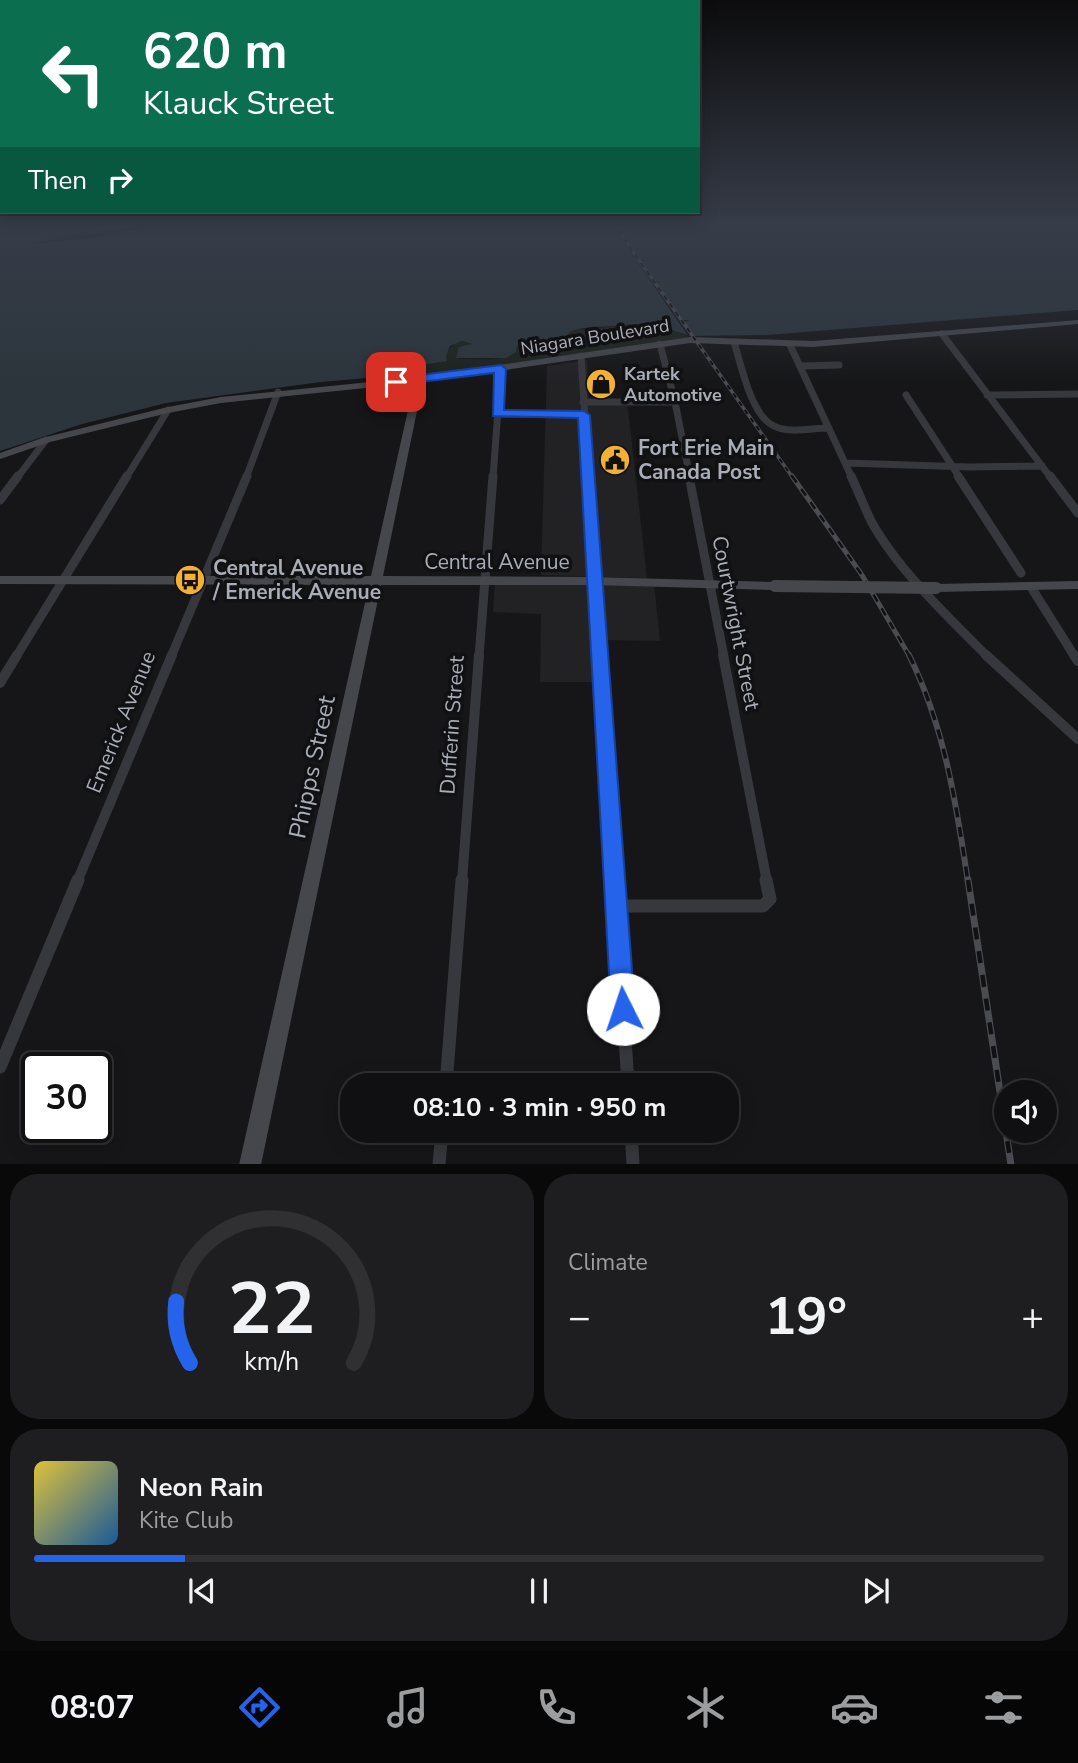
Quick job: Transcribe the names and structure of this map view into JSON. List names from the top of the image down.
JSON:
{
  "streets": {
    "main road": ["Niagara Boulevard", "Central Avenue", "Phipps Street"],
    "street": ["Courtwright Street", "Emerick Avenue", "Dufferin Street"]
  },
  "crossings": [
    ["Niagara Boulevard", "Courtwright Street"],
    ["Niagara Boulevard", "Emerick Avenue"],
    ["Niagara Boulevard", "Dufferin Street"],
    ["Niagara Boulevard", "Phipps Street"],
    ["Central Avenue", "Courtwright Street"],
    ["Central Avenue", "Emerick Avenue"],
    ["Central Avenue", "Dufferin Street"],
    ["Central Avenue", "Phipps Street"]
  ],
  "places": {
    "shop": ["Kartek Automotive"],
    "public building": ["Fort Erie Main Canada Post"],
    "bus stop": ["Central Avenue / Emerick Avenue"]
  },
  "page": {
    "turn": ["620 m", "Klauck Street"],
    "then": "Then",
    "limit": "30",
    "trip": "08:10 · 3 min · 950 m",
    "tile": "Climate",
    "heat": ["−", "19°", "+"],
    "song": ["Neon Rain", "Kite Club"],
    "tabs": "08:07",
    "gauge": ["22", "km/h"]
  }
}
